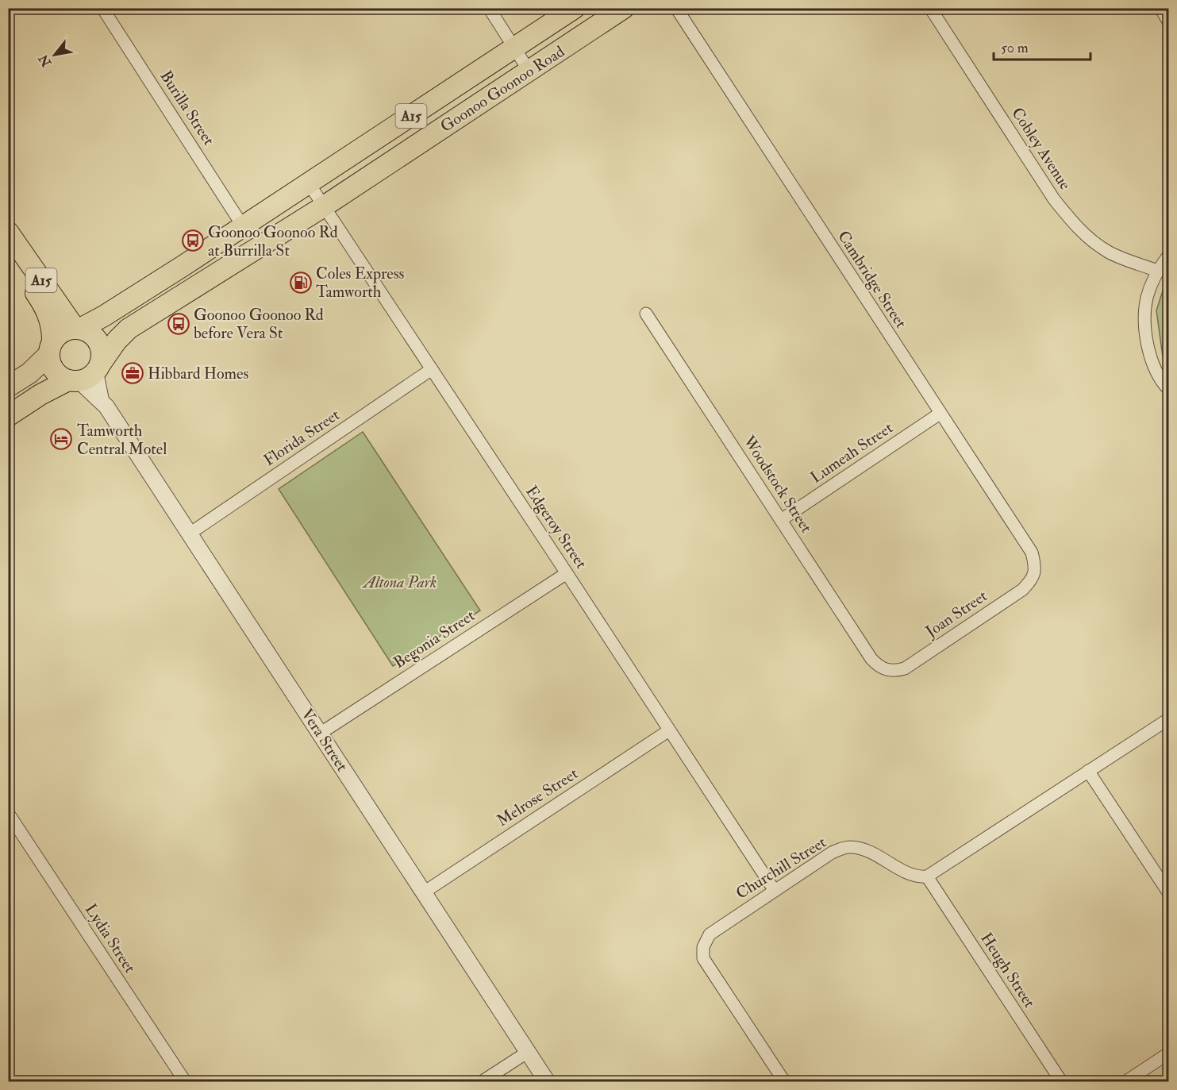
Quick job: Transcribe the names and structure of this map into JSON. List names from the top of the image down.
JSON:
{
  "streets": {
    "main road": ["Goonoo Goonoo Road", "A15"],
    "street": [
      "Burilla Street",
      "Cobley Avenue",
      "Cambridge Street",
      "Florida Street",
      "Lumeah Street",
      "Woodstock Street",
      "Edgeroy Street",
      "Joan Street",
      "Begonia Street",
      "Vera Street",
      "Melrose Street",
      "Churchill Street",
      "Lydia Street",
      "Heugh Street"
    ]
  },
  "crossings": [
    ["Goonoo Goonoo Road", "Burilla Street"],
    ["Goonoo Goonoo Road", "A15"],
    ["Goonoo Goonoo Road", "Edgeroy Street"],
    ["Goonoo Goonoo Road", "Vera Street"],
    ["A15", "Vera Street"],
    ["Cambridge Street", "Lumeah Street"],
    ["Cambridge Street", "Joan Street"],
    ["Florida Street", "Edgeroy Street"],
    ["Florida Street", "Vera Street"],
    ["Lumeah Street", "Woodstock Street"],
    ["Woodstock Street", "Joan Street"],
    ["Edgeroy Street", "Begonia Street"],
    ["Edgeroy Street", "Melrose Street"],
    ["Edgeroy Street", "Churchill Street"],
    ["Begonia Street", "Vera Street"],
    ["Vera Street", "Melrose Street"],
    ["Churchill Street", "Heugh Street"]
  ],
  "parks": ["Altona Park"],
  "places": {
    "bus stop": ["Goonoo Goonoo Rd at Burrilla St", "Goonoo Goonoo Rd before Vera St"],
    "fuel station": ["Coles Express Tamworth"],
    "office": ["Hibbard Homes"],
    "hotel": ["Tamworth Central Motel"]
  },
  "scale_bar": "50 m",
  "north": "bottom left"
}
